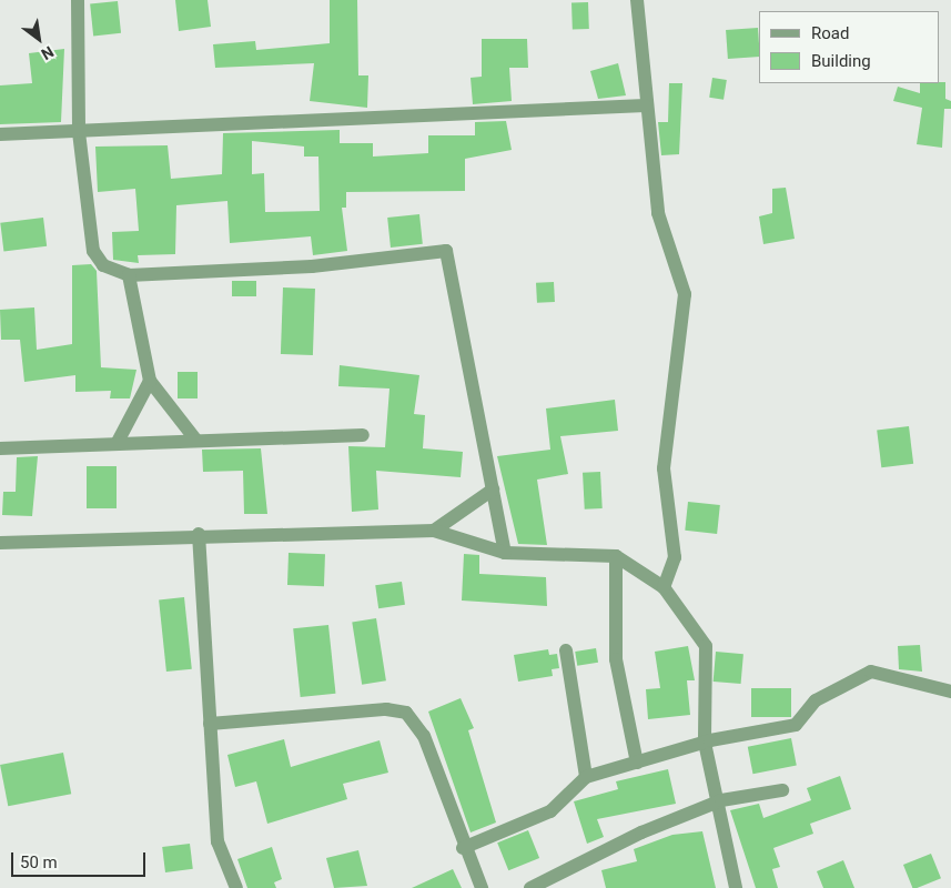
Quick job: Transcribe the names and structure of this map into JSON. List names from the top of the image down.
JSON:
{
  "legend": ["Road", "Building"],
  "scale_bar": "50 m",
  "north": "bottom right"
}
